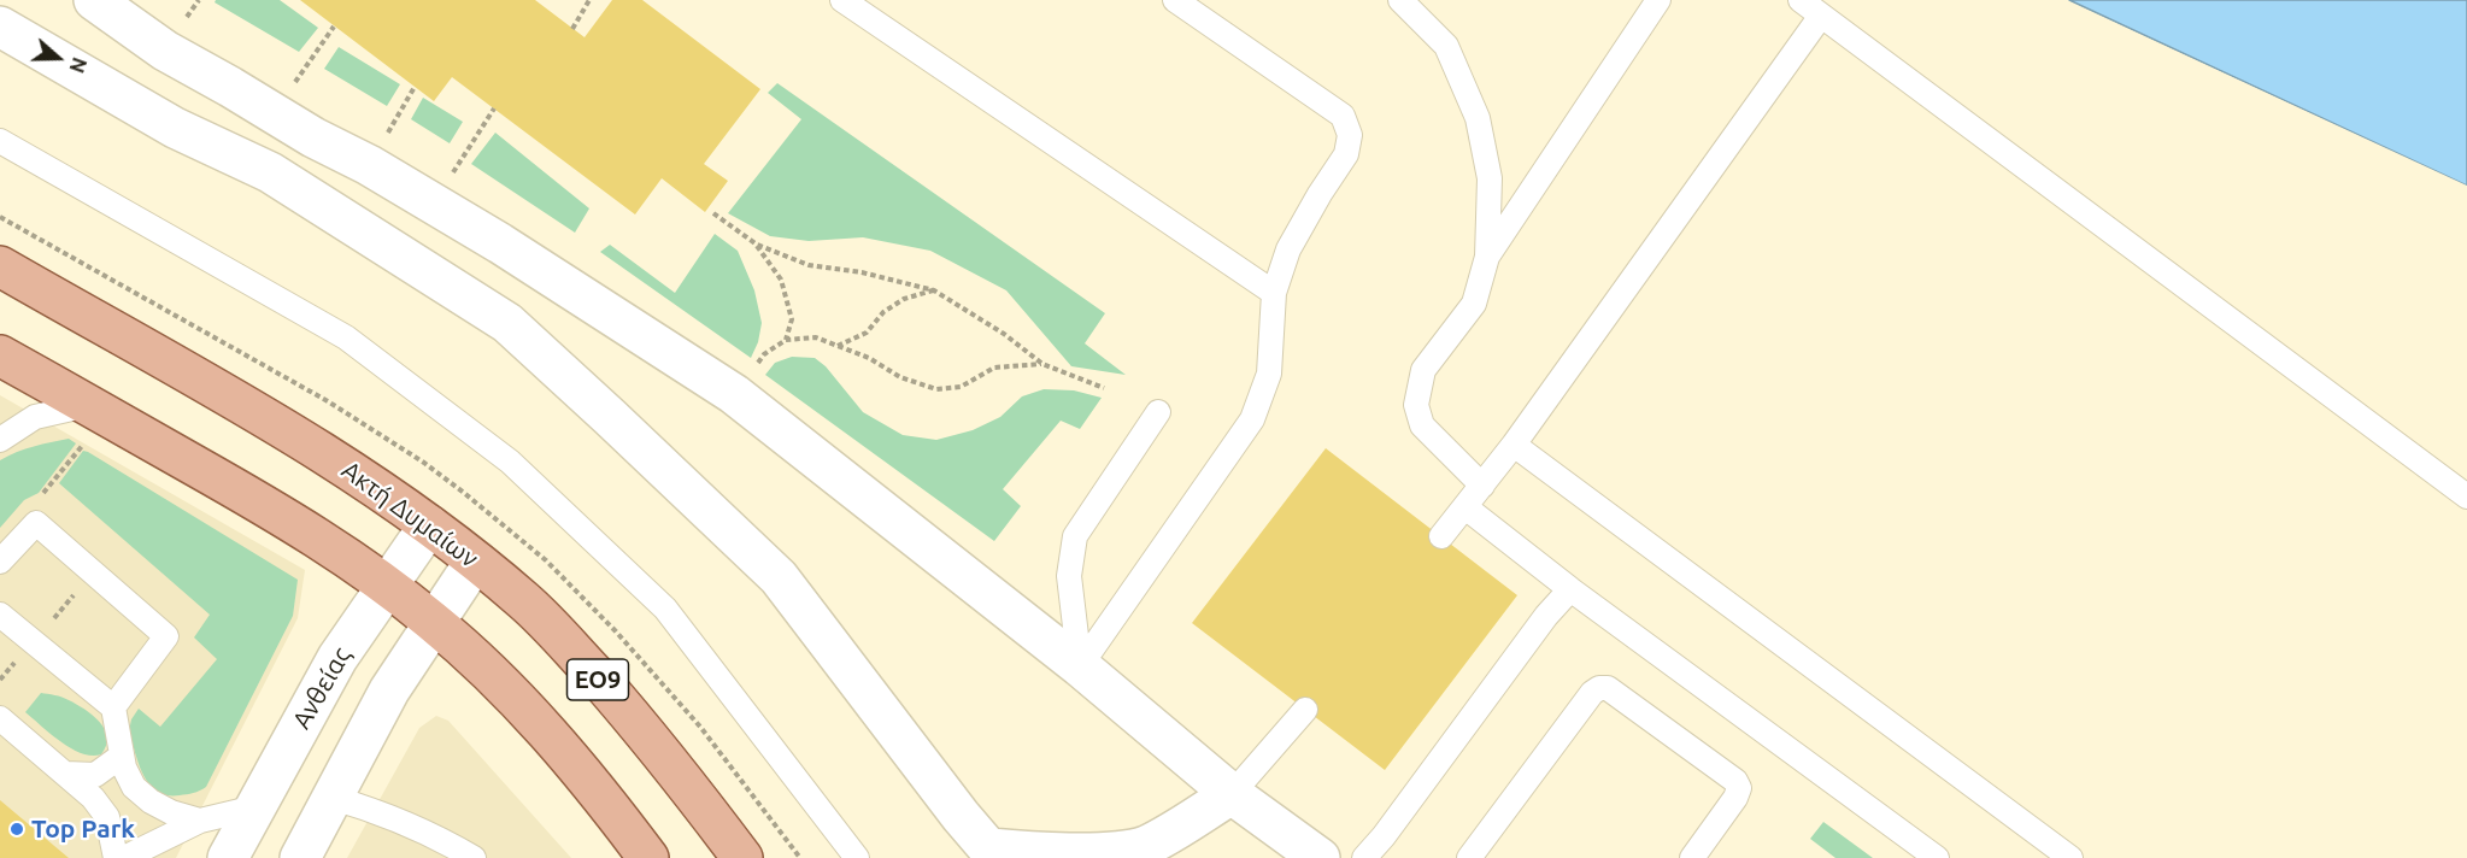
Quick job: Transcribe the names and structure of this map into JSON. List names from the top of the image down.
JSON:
{
  "streets": {
    "main road": ["Ακτή Δυμαίων", "ΕΟ9", "Ανθείας"]
  },
  "crossings": [
    ["Ακτή Δυμαίων", "Ανθείας"],
    ["ΕΟ9", "Ανθείας"]
  ],
  "places": ["Top Park"],
  "north": "right"
}
